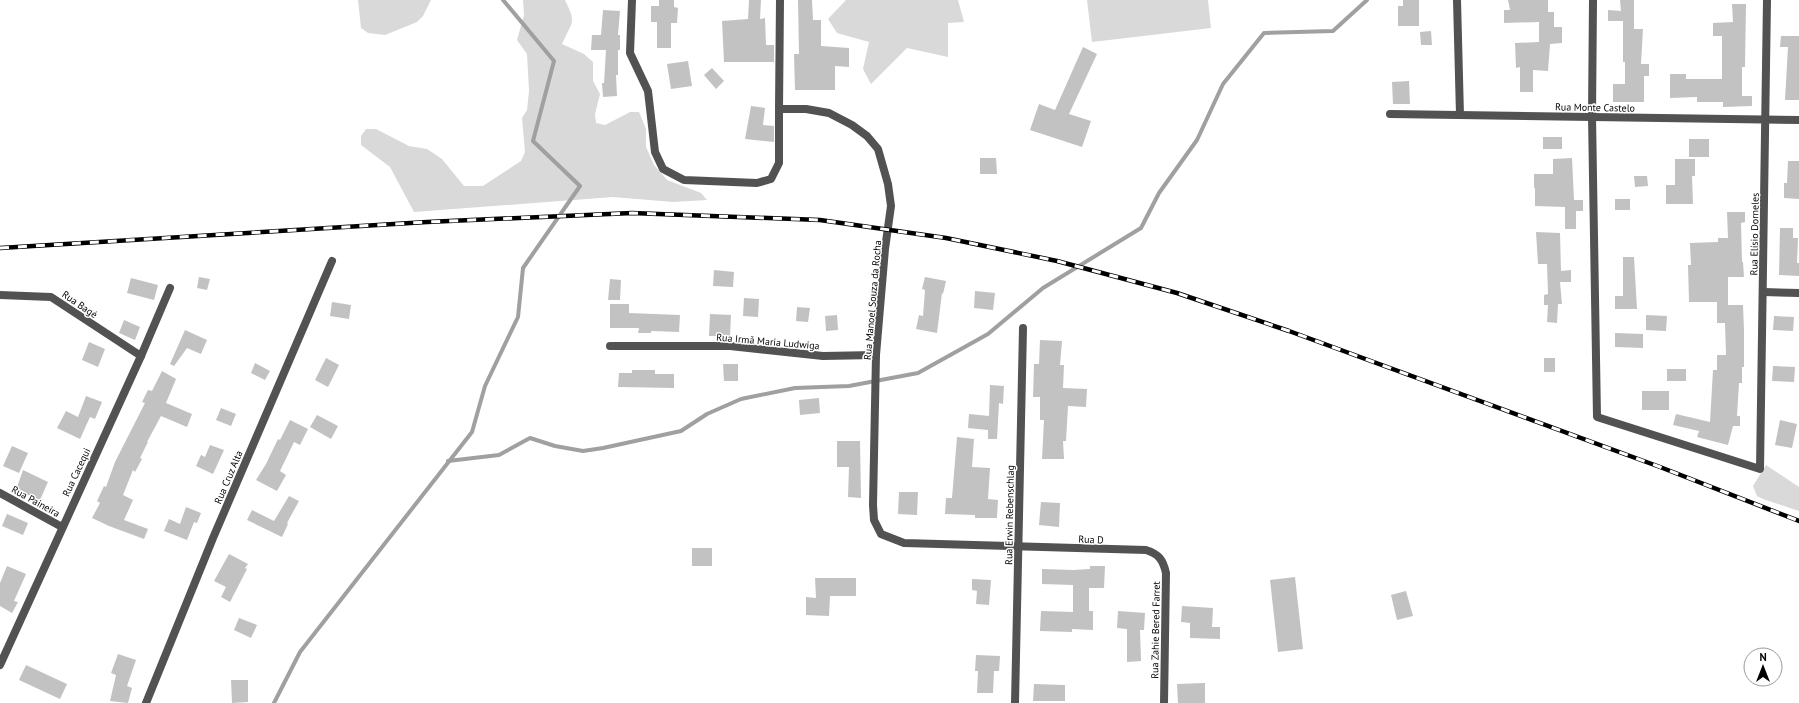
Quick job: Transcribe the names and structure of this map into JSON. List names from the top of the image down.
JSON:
{
  "streets": {
    "street": [
      "Rua Monte Castelo",
      "Rua Elísio Dorneles",
      "Rua Manoel Souza da Rocha",
      "Rua Bagé",
      "Rua Irmã Maria Ludwiga",
      "Rua Cacequi",
      "Rua Cruz Alta",
      "Rua Paineira",
      "Rua Erwin Rebenschlag",
      "Rua D",
      "Rua Zahie Bered Farret"
    ]
  },
  "crossings": [
    ["Rua Monte Castelo", "Rua Elísio Dorneles"],
    ["Rua Manoel Souza da Rocha", "Rua Irmã Maria Ludwiga"],
    ["Rua Manoel Souza da Rocha", "Rua Erwin Rebenschlag"],
    ["Rua Manoel Souza da Rocha", "Rua D"],
    ["Rua Bagé", "Rua Cacequi"],
    ["Rua Cacequi", "Rua Paineira"],
    ["Rua Erwin Rebenschlag", "Rua D"],
    ["Rua D", "Rua Zahie Bered Farret"]
  ],
  "north": "top"
}
